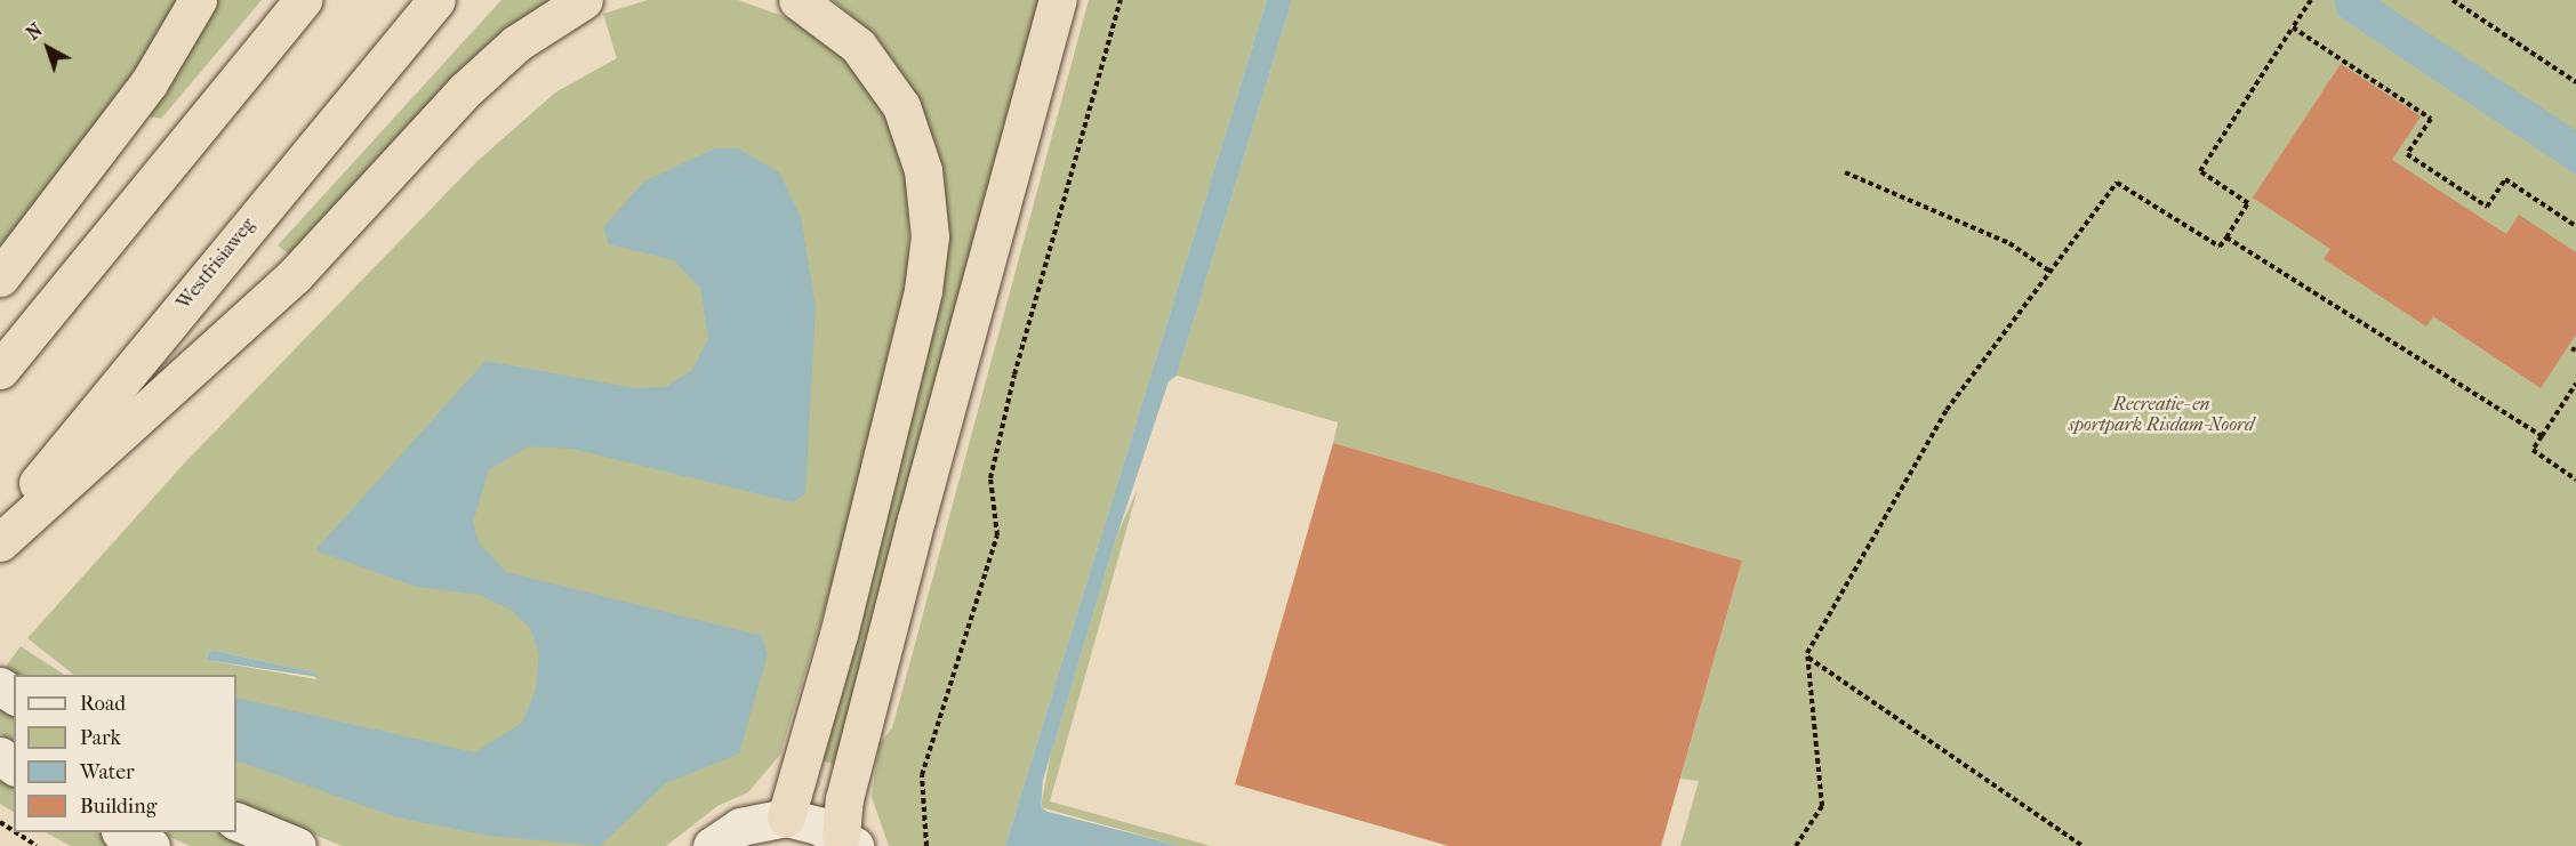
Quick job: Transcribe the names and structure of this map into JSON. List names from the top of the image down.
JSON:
{
  "streets": {
    "highway": ["Westfrisiaweg"]
  },
  "parks": ["Recreatie- en sportpark Risdam-Noord"],
  "legend": [
    "Road",
    "Park",
    "Water",
    "Building"
  ],
  "north": "top left"
}
